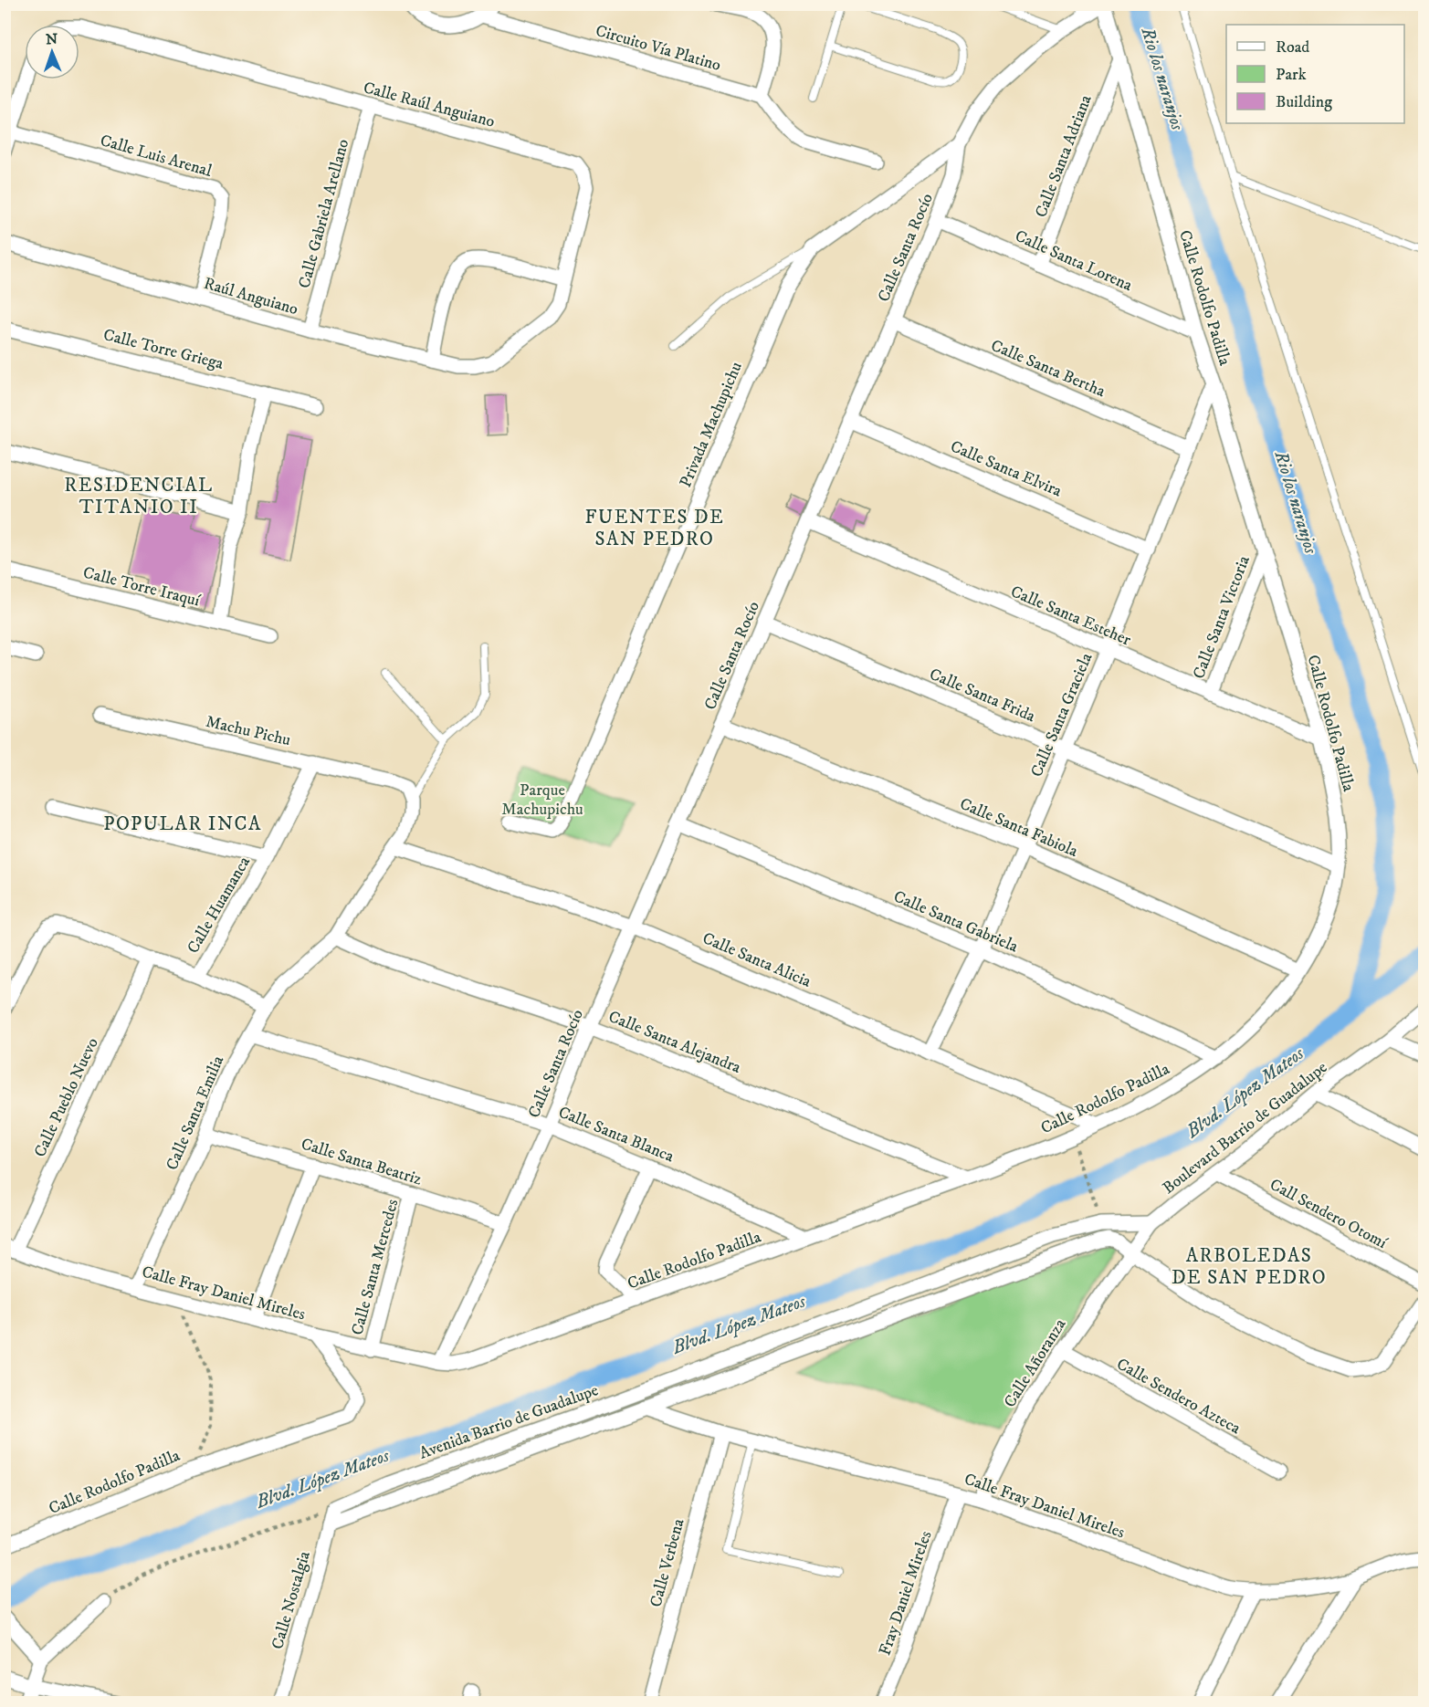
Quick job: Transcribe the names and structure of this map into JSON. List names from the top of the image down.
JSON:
{
  "streets": {
    "street": [
      "Circuito Vía Platino",
      "Calle Raúl Anguiano",
      "Calle Luis Arenal",
      "Calle Santa Adriana",
      "Calle Gabriela Arellano",
      "Calle Santa Rocío",
      "Calle Santa Lorena",
      "Raúl Anguiano",
      "Calle Rodolfo Padilla",
      "Calle Torre Griega",
      "Calle Santa Bertha",
      "Privada Machupichu",
      "Calle Santa Elvira",
      "Calle Torre Iraquí",
      "Calle Santa Esteher",
      "Calle Santa Victoria",
      "Calle Santa Frida",
      "Calle Santa Graciela",
      "Machu Pichu",
      "Calle Santa Fabiola",
      "Calle Huamanca",
      "Calle Santa Gabriela",
      "Calle Santa Alicia",
      "Calle Santa Alejandra",
      "Calle Pueblo Nuevo",
      "Calle Santa Emilia",
      "Boulevard Barrio de Guadalupe",
      "Calle Santa Blanca",
      "Calle Santa Beatriz",
      "Call Sendero Otomí",
      "Calle Santa Mercedes",
      "Calle Fray Daniel Mireles",
      "Calle Añoranza",
      "Calle Sendero Azteca",
      "Avenida Barrio de Guadalupe",
      "Calle Verbena",
      "Fray Daniel Mireles",
      "Calle Nostalgia"
    ]
  },
  "crossings": [
    ["Calle Raúl Anguiano", "Calle Gabriela Arellano"],
    ["Calle Raúl Anguiano", "Raúl Anguiano"],
    ["Calle Luis Arenal", "Raúl Anguiano"],
    ["Calle Santa Adriana", "Calle Santa Lorena"],
    ["Calle Santa Adriana", "Calle Rodolfo Padilla"],
    ["Calle Gabriela Arellano", "Raúl Anguiano"],
    ["Calle Santa Rocío", "Calle Santa Lorena"],
    ["Calle Santa Rocío", "Calle Rodolfo Padilla"],
    ["Calle Santa Rocío", "Calle Santa Bertha"],
    ["Calle Santa Rocío", "Privada Machupichu"],
    ["Calle Santa Rocío", "Calle Santa Elvira"],
    ["Calle Santa Rocío", "Calle Santa Esteher"],
    ["Calle Santa Rocío", "Calle Santa Frida"],
    ["Calle Santa Rocío", "Calle Santa Fabiola"],
    ["Calle Santa Rocío", "Calle Santa Gabriela"],
    ["Calle Santa Rocío", "Calle Santa Alicia"],
    ["Calle Santa Rocío", "Calle Santa Alejandra"],
    ["Calle Santa Rocío", "Calle Santa Blanca"],
    ["Calle Santa Rocío", "Calle Santa Beatriz"],
    ["Calle Santa Rocío", "Calle Fray Daniel Mireles"],
    ["Calle Santa Lorena", "Calle Rodolfo Padilla"],
    ["Calle Rodolfo Padilla", "Calle Santa Esteher"],
    ["Calle Rodolfo Padilla", "Calle Santa Victoria"],
    ["Calle Rodolfo Padilla", "Calle Santa Frida"],
    ["Calle Rodolfo Padilla", "Calle Santa Graciela"],
    ["Calle Rodolfo Padilla", "Calle Santa Fabiola"],
    ["Calle Rodolfo Padilla", "Calle Santa Gabriela"],
    ["Calle Rodolfo Padilla", "Calle Santa Alicia"],
    ["Calle Rodolfo Padilla", "Calle Santa Alejandra"],
    ["Calle Rodolfo Padilla", "Calle Santa Blanca"],
    ["Calle Rodolfo Padilla", "Calle Fray Daniel Mireles"],
    ["Calle Santa Bertha", "Calle Santa Graciela"],
    ["Calle Santa Elvira", "Calle Santa Graciela"],
    ["Calle Santa Esteher", "Calle Santa Victoria"],
    ["Calle Santa Esteher", "Calle Santa Graciela"],
    ["Calle Santa Frida", "Calle Santa Graciela"],
    ["Calle Santa Graciela", "Calle Santa Fabiola"],
    ["Calle Santa Graciela", "Calle Santa Gabriela"],
    ["Calle Santa Graciela", "Calle Santa Alicia"],
    ["Machu Pichu", "Calle Huamanca"],
    ["Machu Pichu", "Calle Santa Emilia"],
    ["Calle Santa Alicia", "Calle Santa Emilia"],
    ["Calle Santa Alejandra", "Calle Santa Emilia"],
    ["Calle Pueblo Nuevo", "Calle Fray Daniel Mireles"],
    ["Calle Santa Emilia", "Calle Santa Blanca"],
    ["Calle Santa Emilia", "Calle Santa Beatriz"],
    ["Calle Santa Emilia", "Calle Fray Daniel Mireles"],
    ["Boulevard Barrio de Guadalupe", "Call Sendero Otomí"],
    ["Boulevard Barrio de Guadalupe", "Calle Añoranza"],
    ["Boulevard Barrio de Guadalupe", "Avenida Barrio de Guadalupe"],
    ["Calle Santa Beatriz", "Calle Santa Mercedes"],
    ["Calle Santa Mercedes", "Calle Fray Daniel Mireles"],
    ["Calle Fray Daniel Mireles", "Calle Añoranza"],
    ["Calle Fray Daniel Mireles", "Avenida Barrio de Guadalupe"],
    ["Calle Fray Daniel Mireles", "Calle Verbena"],
    ["Calle Fray Daniel Mireles", "Fray Daniel Mireles"],
    ["Calle Añoranza", "Calle Sendero Azteca"],
    ["Avenida Barrio de Guadalupe", "Calle Nostalgia"]
  ],
  "districts": [
    "RESIDENCIAL TITANIO II",
    "FUENTES DE SAN PEDRO",
    "POPULAR INCA",
    "ARBOLEDAS DE SAN PEDRO"
  ],
  "water": ["Rio los naranjos", "Blvd. López Mateos"],
  "parks": ["Parque Machupichu"],
  "legend": ["Road", "Park", "Building"],
  "north": "top"
}
